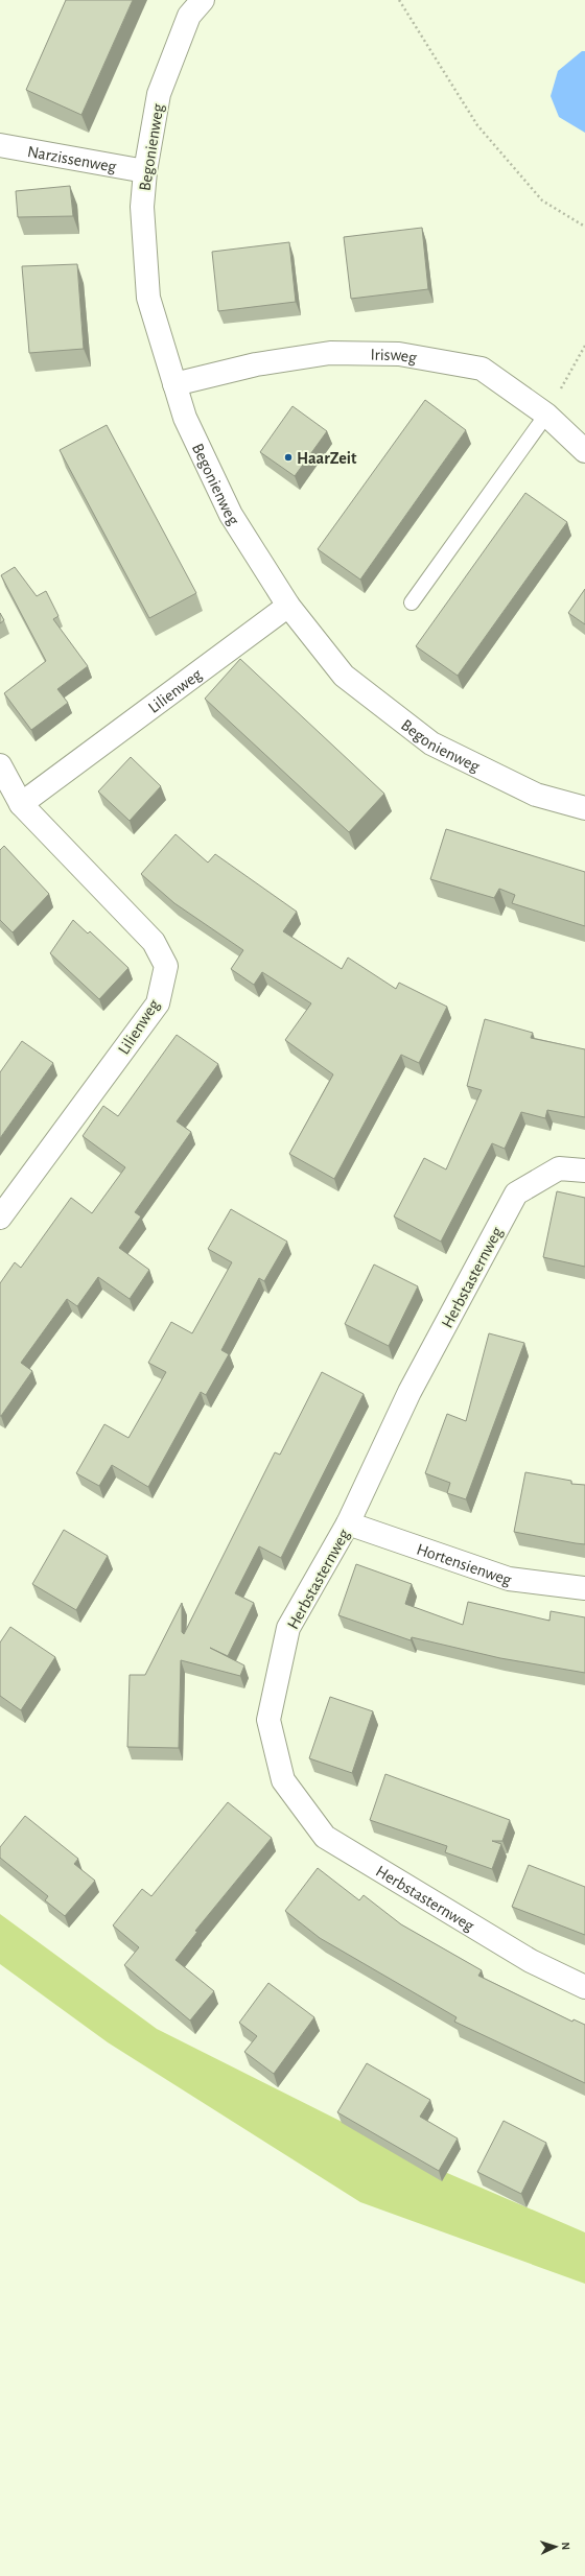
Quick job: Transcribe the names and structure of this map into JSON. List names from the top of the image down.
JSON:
{
  "streets": {
    "street": [
      "Begonienweg",
      "Narzissenweg",
      "Irisweg",
      "Lilienweg",
      "Herbstasternweg",
      "Hortensienweg"
    ]
  },
  "crossings": [
    ["Begonienweg", "Narzissenweg"],
    ["Begonienweg", "Irisweg"],
    ["Begonienweg", "Lilienweg"],
    ["Herbstasternweg", "Hortensienweg"]
  ],
  "places": ["HaarZeit"],
  "north": "right"
}
